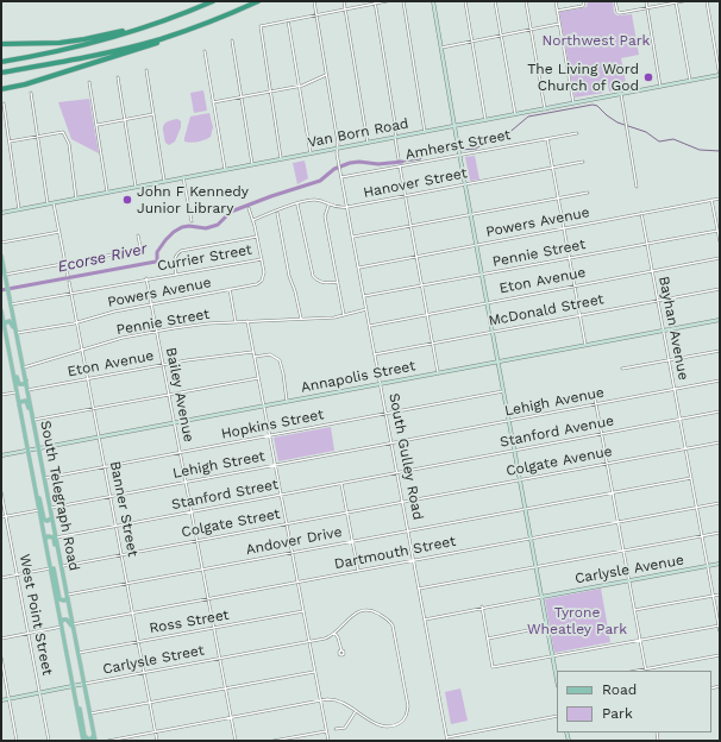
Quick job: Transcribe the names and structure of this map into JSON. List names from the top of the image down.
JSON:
{
  "streets": {
    "main road": [
      "Van Born Road",
      "Annapolis Street",
      "South Telegraph Road",
      "Carlysle Avenue",
      "Carlysle Street"
    ],
    "street": [
      "Amherst Street",
      "Hanover Street",
      "Powers Avenue",
      "Pennie Street",
      "Currier Street",
      "Eton Avenue",
      "McDonald Street",
      "Bayhan Avenue",
      "Bailey Avenue",
      "Lehigh Avenue",
      "Hopkins Street",
      "Stanford Avenue",
      "South Gulley Road",
      "Colgate Avenue",
      "Lehigh Street",
      "Stanford Street",
      "Banner Street",
      "Colgate Street",
      "Andover Drive",
      "Dartmouth Street",
      "West Point Street",
      "Ross Street"
    ]
  },
  "crossings": [
    ["Van Born Road", "South Gulley Road"],
    ["Amherst Street", "South Gulley Road"],
    ["Hanover Street", "Powers Avenue"],
    ["Hanover Street", "South Gulley Road"],
    ["Powers Avenue", "Currier Street"],
    ["Powers Avenue", "Bayhan Avenue"],
    ["Powers Avenue", "Bailey Avenue"],
    ["Powers Avenue", "South Gulley Road"],
    ["Powers Avenue", "South Telegraph Road"],
    ["Powers Avenue", "Banner Street"],
    ["Pennie Street", "Bayhan Avenue"],
    ["Pennie Street", "Bailey Avenue"],
    ["Pennie Street", "South Gulley Road"],
    ["Pennie Street", "South Telegraph Road"],
    ["Pennie Street", "Banner Street"],
    ["Currier Street", "Bailey Avenue"],
    ["Currier Street", "South Telegraph Road"],
    ["Currier Street", "Banner Street"],
    ["Eton Avenue", "Bayhan Avenue"],
    ["Eton Avenue", "Bailey Avenue"],
    ["Eton Avenue", "South Gulley Road"],
    ["Eton Avenue", "South Telegraph Road"],
    ["Eton Avenue", "Banner Street"],
    ["McDonald Street", "Bayhan Avenue"],
    ["McDonald Street", "South Gulley Road"],
    ["Bayhan Avenue", "Annapolis Street"],
    ["Bayhan Avenue", "Lehigh Avenue"],
    ["Bayhan Avenue", "Stanford Avenue"],
    ["Bayhan Avenue", "Colgate Avenue"],
    ["Bayhan Avenue", "Andover Drive"],
    ["Bayhan Avenue", "Dartmouth Street"],
    ["Bayhan Avenue", "Carlysle Avenue"],
    ["Annapolis Street", "Bailey Avenue"],
    ["Annapolis Street", "South Gulley Road"],
    ["Annapolis Street", "South Telegraph Road"],
    ["Annapolis Street", "Banner Street"],
    ["Bailey Avenue", "Hopkins Street"],
    ["Bailey Avenue", "Lehigh Street"],
    ["Bailey Avenue", "Stanford Street"],
    ["Bailey Avenue", "Colgate Street"],
    ["Bailey Avenue", "Andover Drive"],
    ["Bailey Avenue", "Dartmouth Street"],
    ["Bailey Avenue", "Ross Street"],
    ["Bailey Avenue", "Carlysle Street"],
    ["Lehigh Avenue", "South Gulley Road"],
    ["Lehigh Avenue", "Lehigh Street"],
    ["Hopkins Street", "South Gulley Road"],
    ["Hopkins Street", "South Telegraph Road"],
    ["Hopkins Street", "Banner Street"],
    ["Stanford Avenue", "South Gulley Road"],
    ["Stanford Avenue", "Stanford Street"],
    ["South Gulley Road", "Colgate Avenue"],
    ["South Gulley Road", "Lehigh Street"],
    ["South Gulley Road", "Stanford Street"],
    ["South Gulley Road", "Colgate Street"],
    ["South Gulley Road", "Andover Drive"],
    ["South Gulley Road", "Dartmouth Street"],
    ["Colgate Avenue", "Colgate Street"],
    ["Lehigh Street", "South Telegraph Road"],
    ["Lehigh Street", "Banner Street"],
    ["Stanford Street", "South Telegraph Road"],
    ["Stanford Street", "Banner Street"],
    ["South Telegraph Road", "Colgate Street"],
    ["South Telegraph Road", "Andover Drive"],
    ["South Telegraph Road", "Dartmouth Street"],
    ["South Telegraph Road", "Ross Street"],
    ["South Telegraph Road", "Carlysle Street"],
    ["Banner Street", "Colgate Street"],
    ["Banner Street", "Andover Drive"],
    ["Banner Street", "Dartmouth Street"],
    ["Banner Street", "Ross Street"],
    ["Banner Street", "Carlysle Street"],
    ["West Point Street", "Carlysle Street"]
  ],
  "water": ["Ecorse River"],
  "parks": ["Northwest Park", "Tyrone Wheatley Park"],
  "places": ["The Living Word Church of God", "John F Kennedy Junior Library"],
  "legend": ["Road", "Park"]
}
